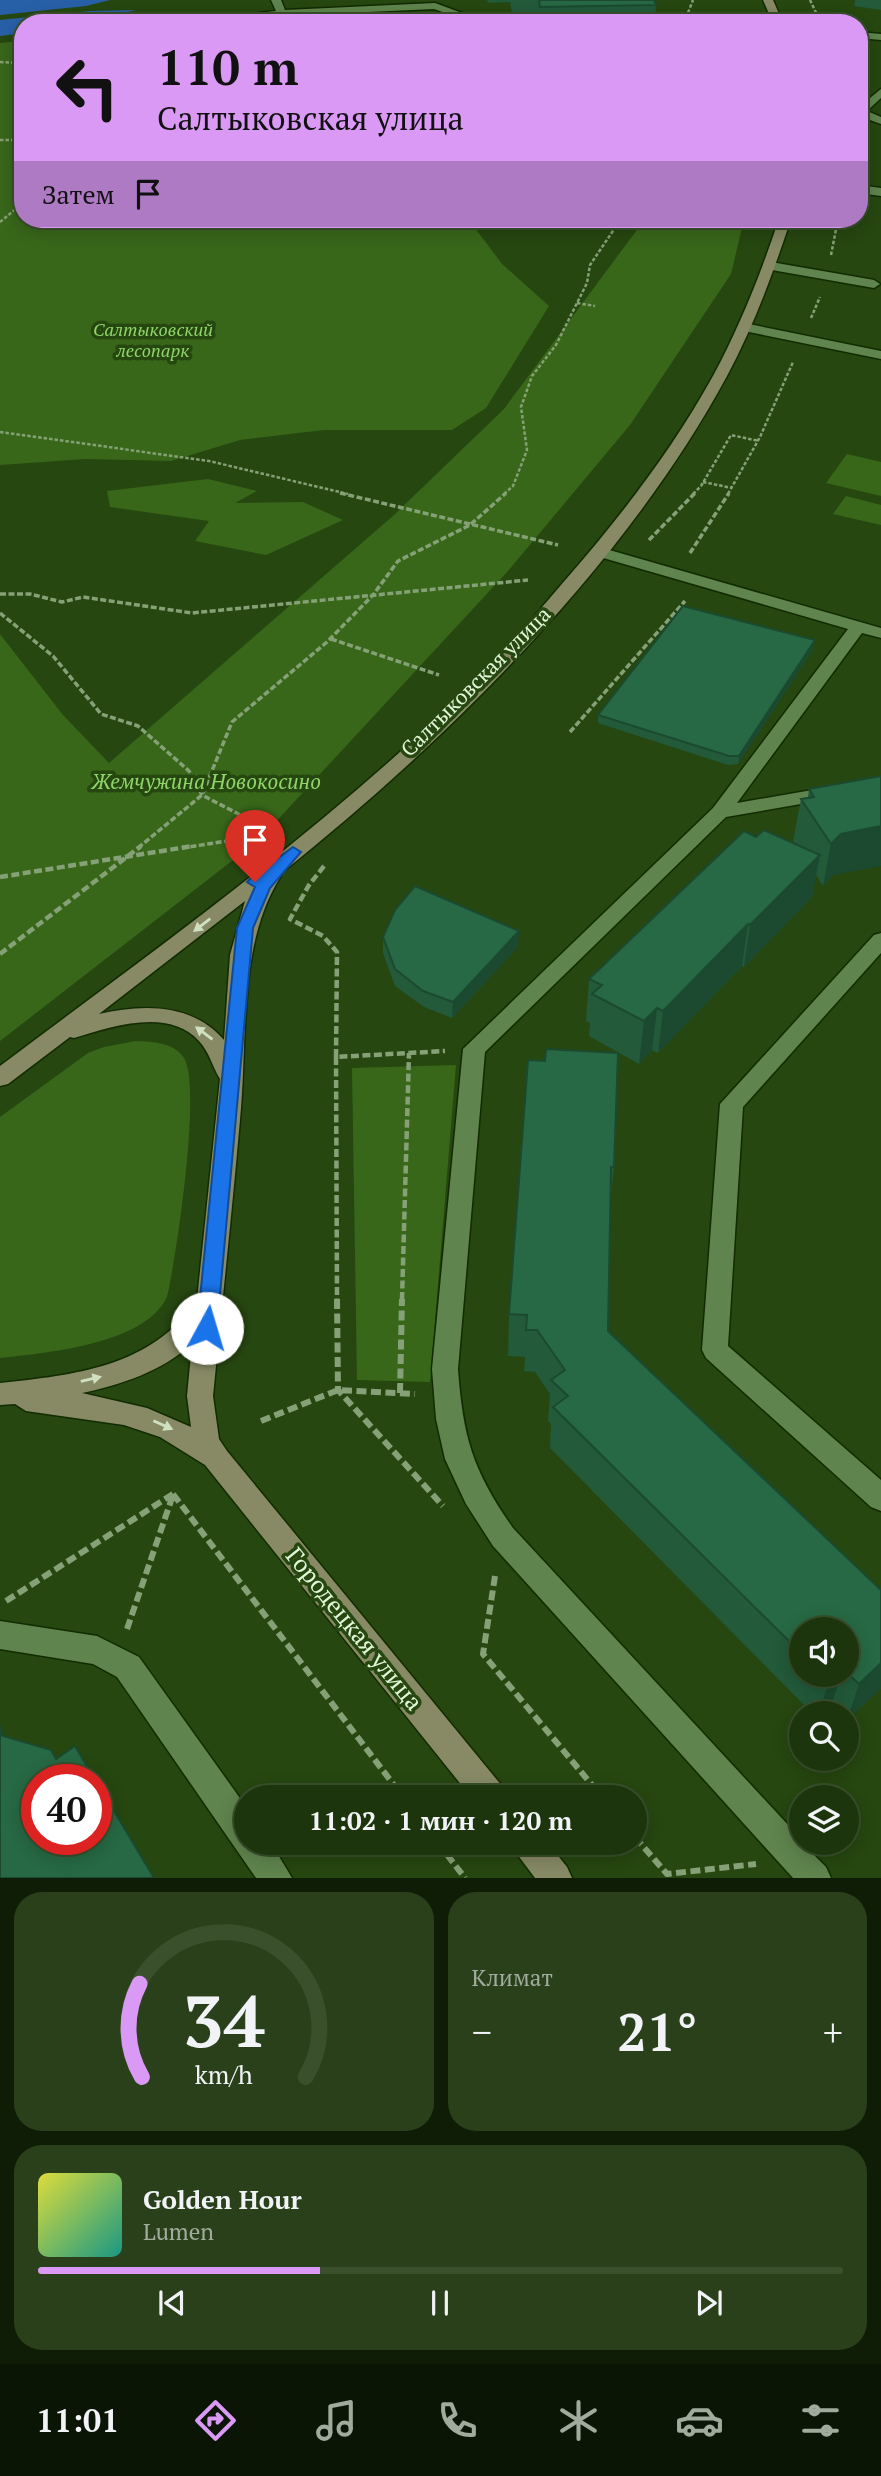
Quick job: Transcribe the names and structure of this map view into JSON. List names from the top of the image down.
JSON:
{
  "streets": {
    "street": ["Салтыковская улица", "Городецкая улица"]
  },
  "parks": ["Салтыковский лесопарк", "Жемчужина Новокосино"],
  "page": {
    "turn": ["110 m", "Салтыковская улица"],
    "then": "Затем",
    "limit": "40",
    "trip": "11:02 · 1 мин · 120 m",
    "tile": "Климат",
    "heat": ["−", "21°", "+"],
    "song": ["Golden Hour", "Lumen"],
    "tabs": "11:01",
    "gauge": ["34", "km/h"]
  }
}
